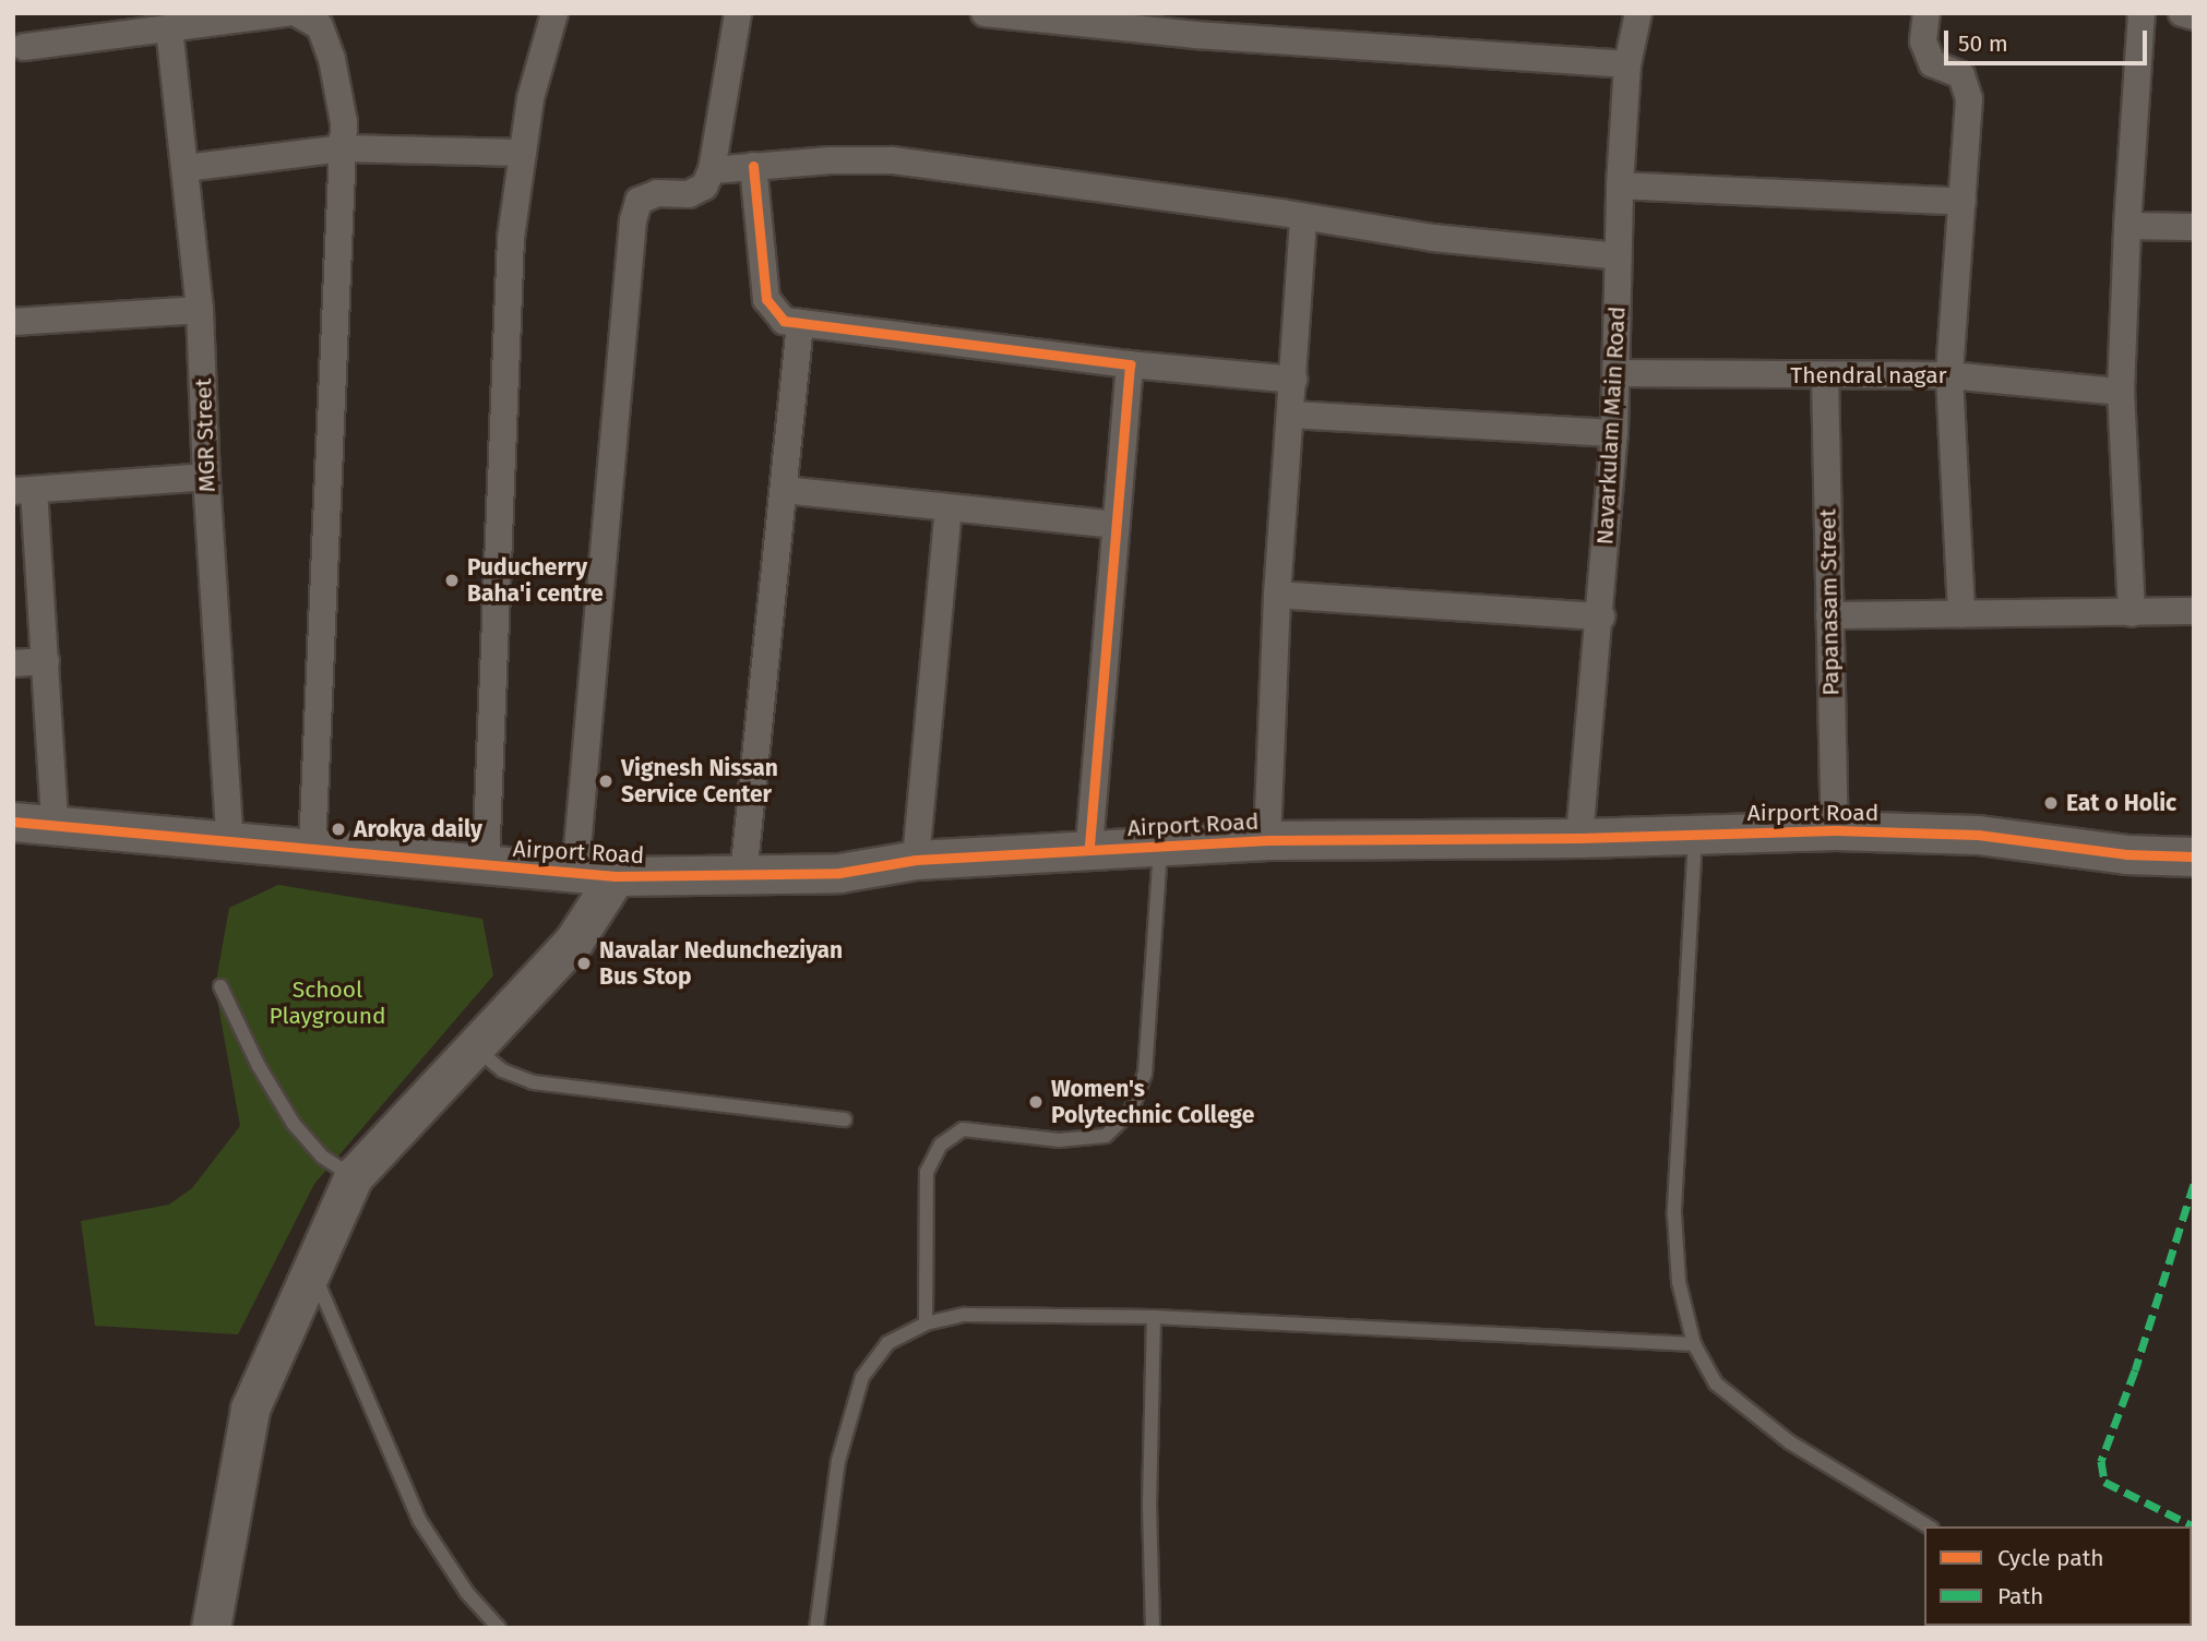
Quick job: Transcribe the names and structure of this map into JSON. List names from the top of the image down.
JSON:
{
  "streets": {
    "street": [
      "Thendral nagar",
      "Navarkulam Main Road",
      "MGR Street",
      "Papanasam Street",
      "Airport Road"
    ]
  },
  "crossings": [
    ["Thendral nagar", "Navarkulam Main Road"],
    ["Thendral nagar", "Papanasam Street"],
    ["Navarkulam Main Road", "Airport Road"],
    ["MGR Street", "Airport Road"],
    ["Papanasam Street", "Airport Road"]
  ],
  "parks": ["School Playground"],
  "places": [
    "Puducherry Baha'i centre",
    "Vignesh Nissan Service Center",
    "Eat o Holic",
    "Arokya daily",
    "Navalar Neduncheziyan Bus Stop",
    "Women's Polytechnic College"
  ],
  "legend": ["Cycle path", "Path"],
  "scale_bar": "50 m"
}
